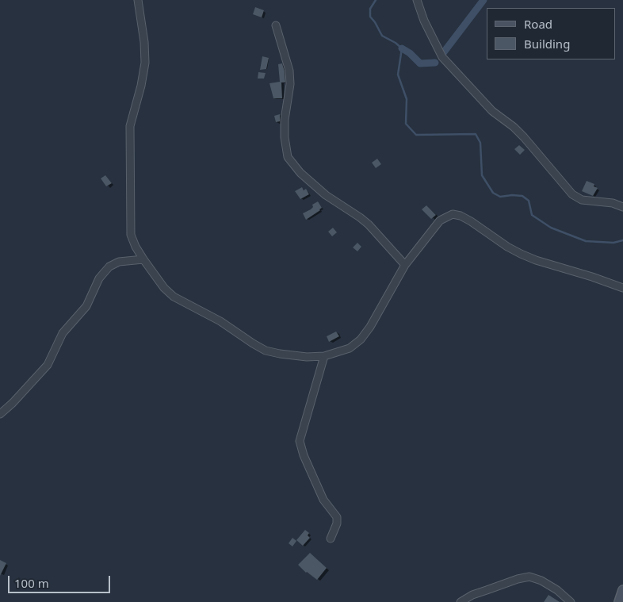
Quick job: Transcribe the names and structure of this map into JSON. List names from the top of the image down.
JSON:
{
  "legend": ["Road", "Building"],
  "scale_bar": "100 m"
}
